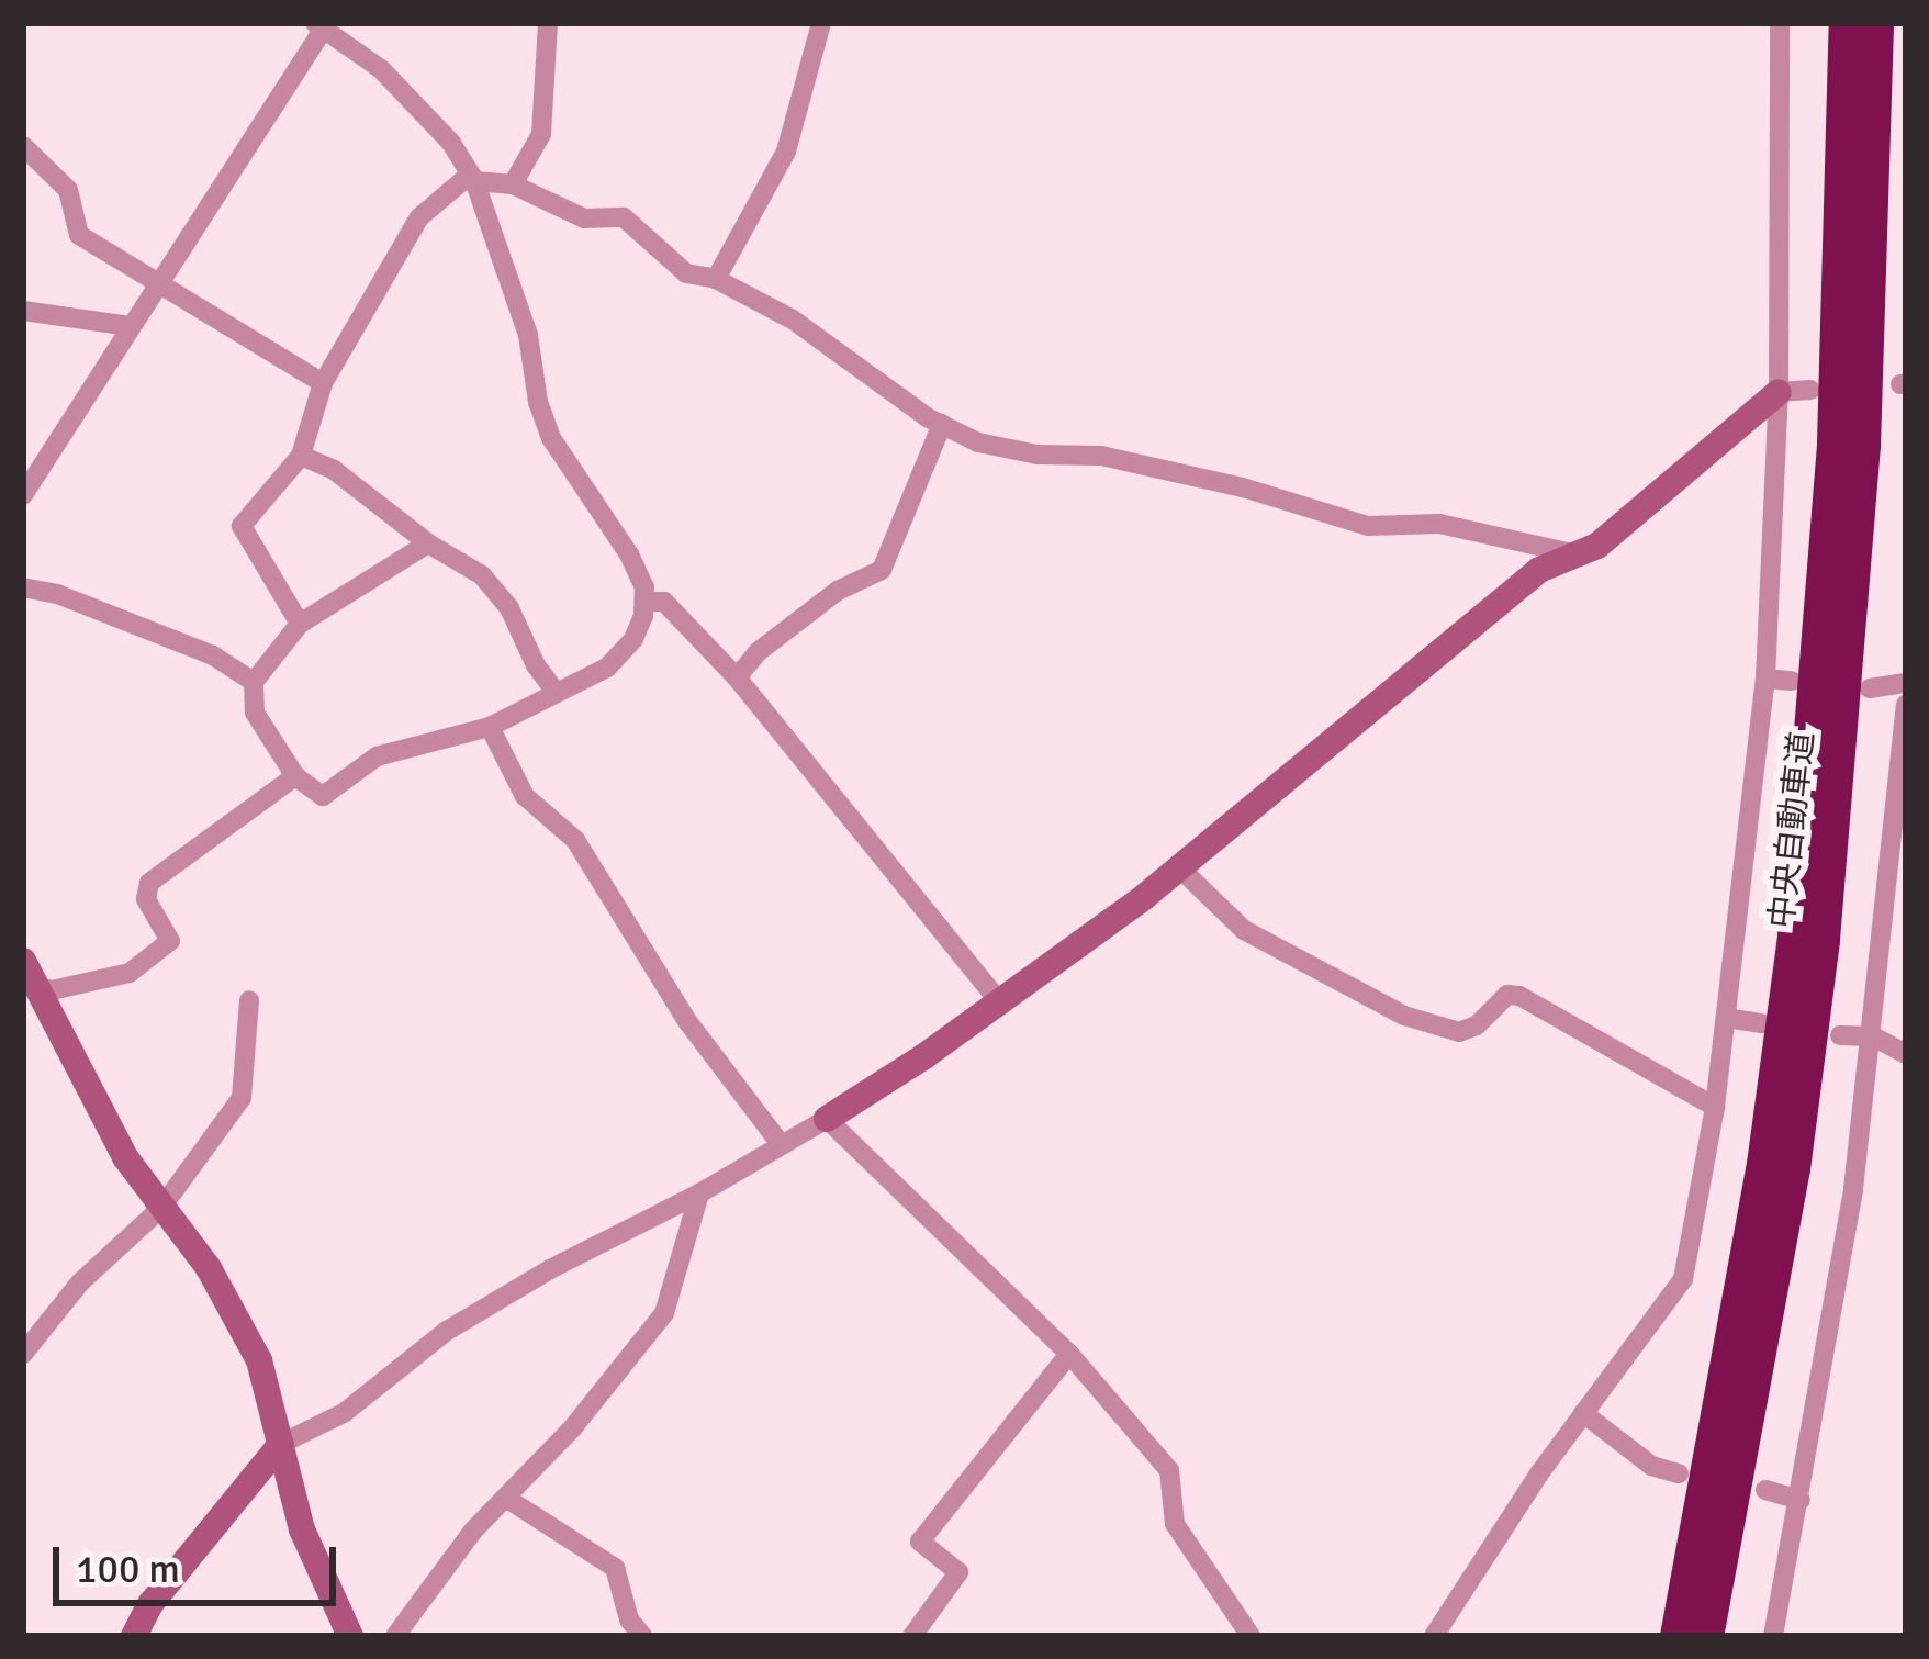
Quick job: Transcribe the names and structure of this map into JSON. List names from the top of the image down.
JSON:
{
  "streets": {
    "highway": ["中央自動車道"]
  },
  "scale_bar": "100 m"
}
